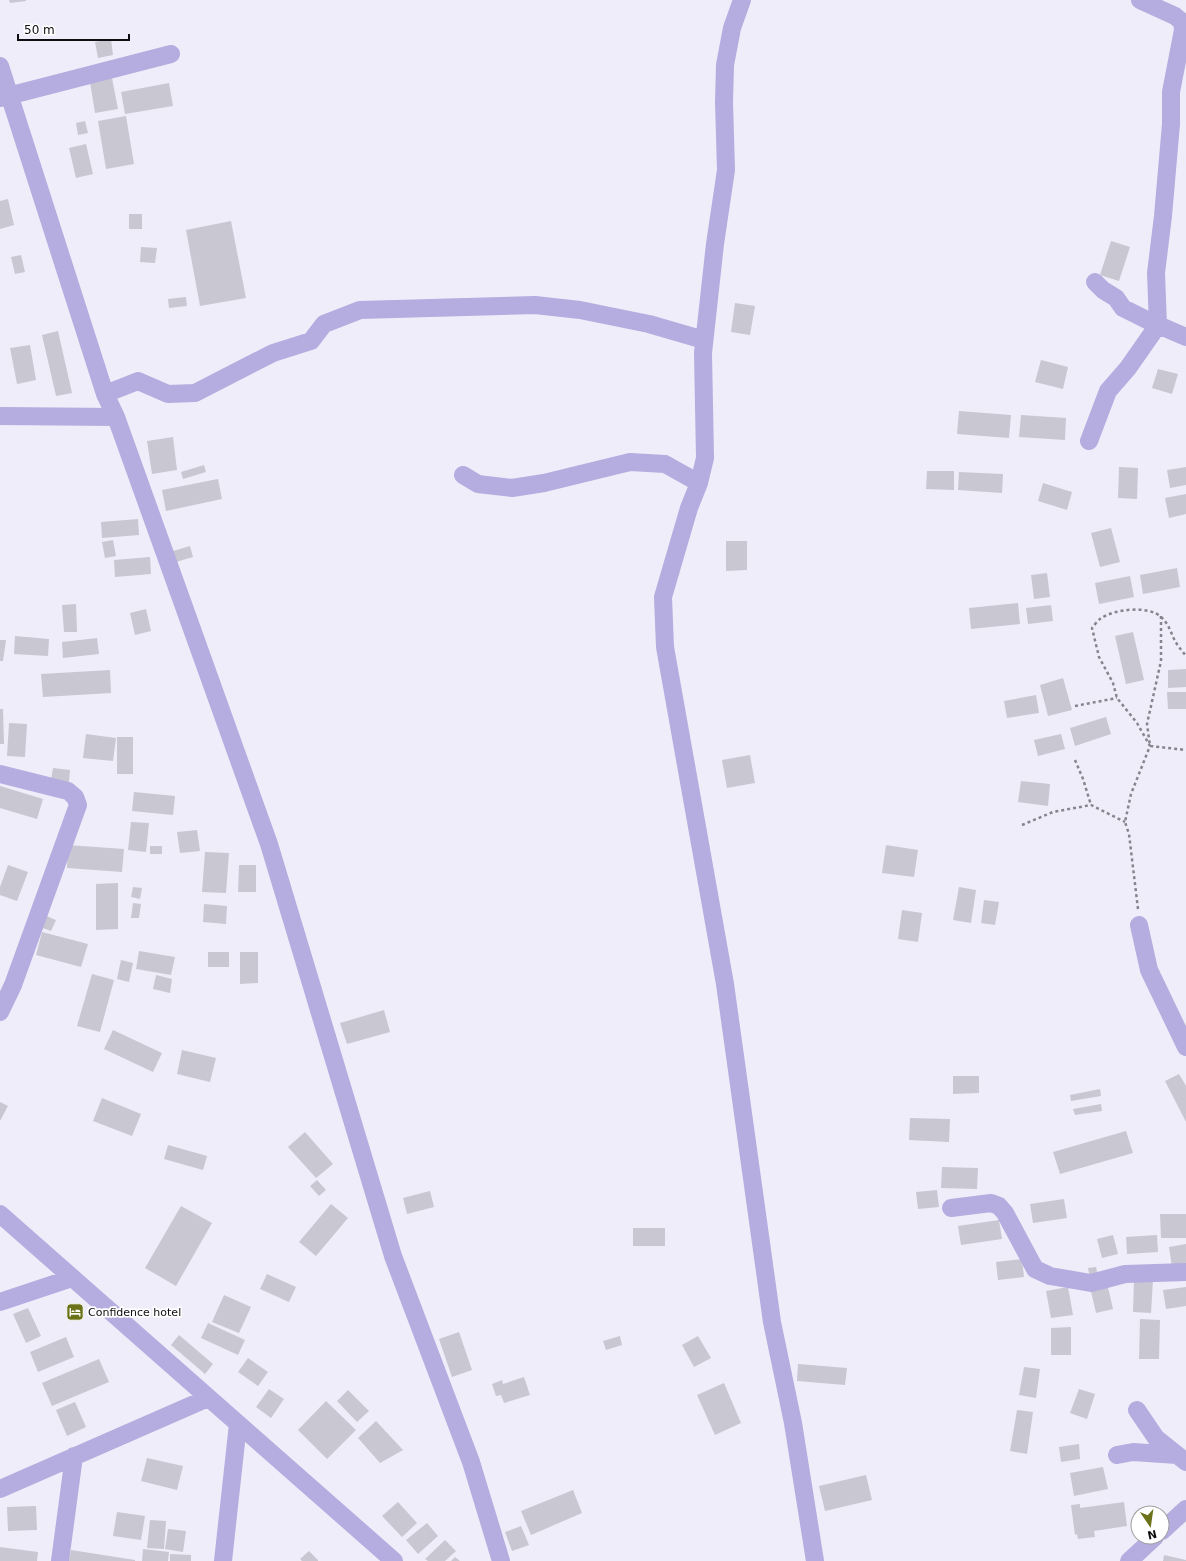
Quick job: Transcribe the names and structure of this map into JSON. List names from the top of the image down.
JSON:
{
  "places": {
    "hotel": ["Confidence hotel"]
  },
  "scale_bar": "50 m",
  "north": "bottom"
}
